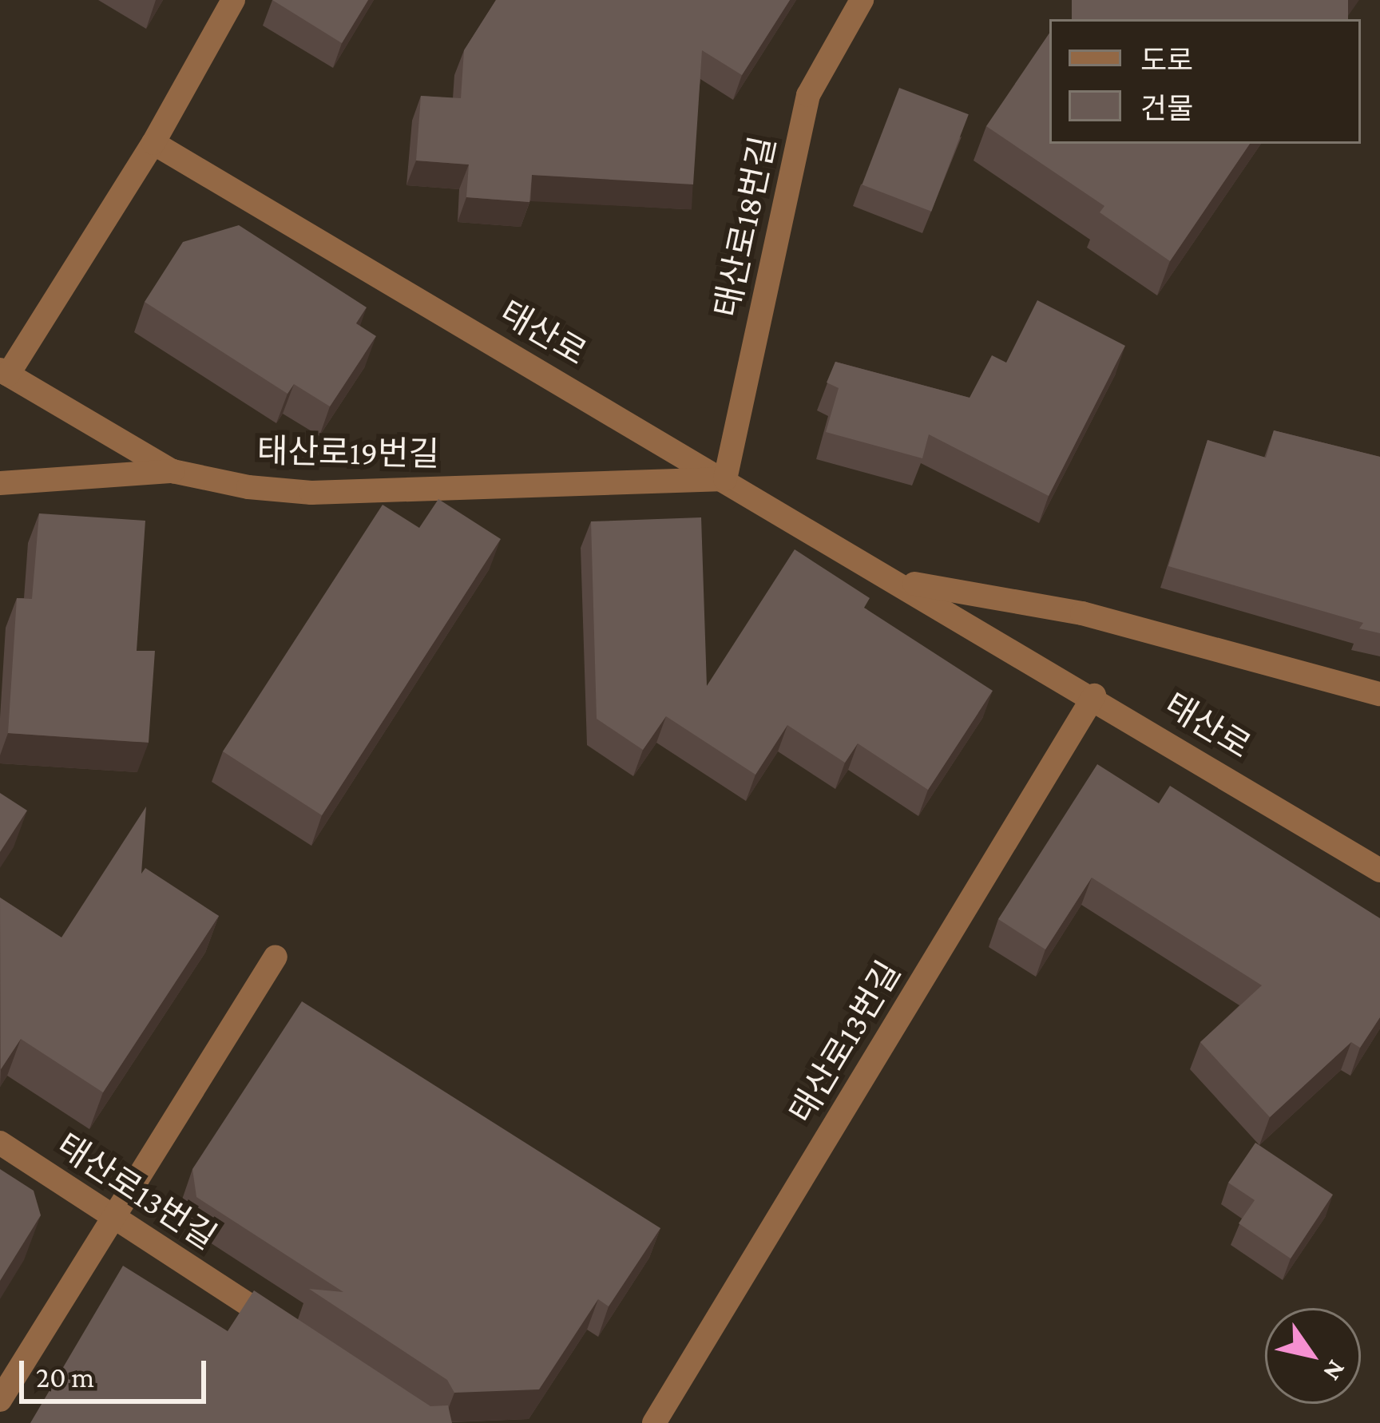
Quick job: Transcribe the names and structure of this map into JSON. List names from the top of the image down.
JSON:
{
  "streets": {
    "street": [
      "태산로18번길",
      "태산로",
      "태산로19번길",
      "태산로13번길"
    ]
  },
  "crossings": [
    ["태산로18번길", "태산로"],
    ["태산로18번길", "태산로19번길"],
    ["태산로", "태산로19번길"],
    ["태산로", "태산로13번길"]
  ],
  "legend": ["도로", "건물"],
  "scale_bar": "20 m",
  "north": "bottom right"
}
